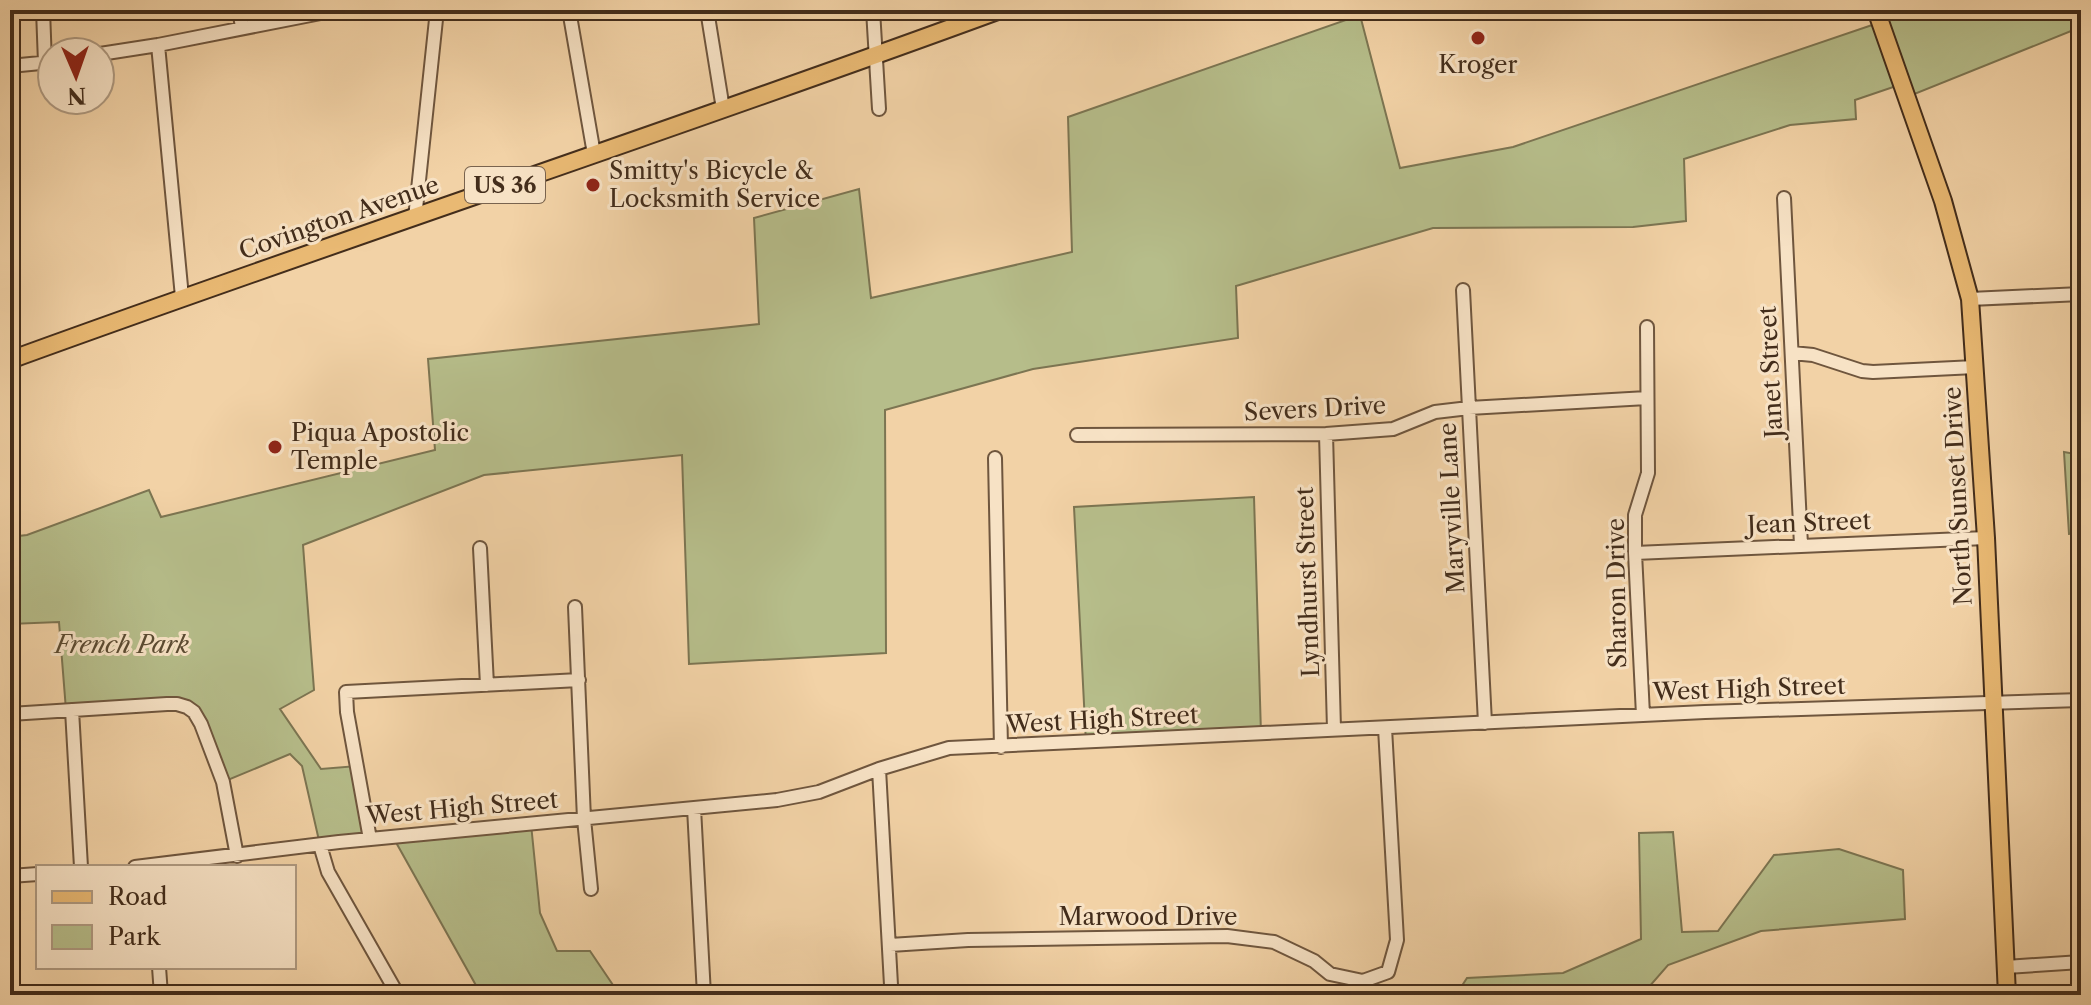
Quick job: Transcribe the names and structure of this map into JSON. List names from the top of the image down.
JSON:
{
  "streets": {
    "main road": ["US 36", "Covington Avenue", "North Sunset Drive"],
    "street": [
      "Janet Street",
      "Severs Drive",
      "Maryville Lane",
      "Jean Street",
      "Lyndhurst Street",
      "Sharon Drive",
      "West High Street",
      "Marwood Drive"
    ]
  },
  "crossings": [
    ["Janet Street", "Jean Street"],
    ["Severs Drive", "Maryville Lane"],
    ["Severs Drive", "Lyndhurst Street"],
    ["Severs Drive", "Sharon Drive"],
    ["North Sunset Drive", "Jean Street"],
    ["North Sunset Drive", "West High Street"],
    ["Maryville Lane", "West High Street"],
    ["Jean Street", "Sharon Drive"],
    ["Lyndhurst Street", "West High Street"],
    ["Sharon Drive", "West High Street"],
    ["West High Street", "Marwood Drive"]
  ],
  "parks": ["French Park"],
  "places": ["Kroger", "Smitty's Bicycle & Locksmith Service", "Piqua Apostolic Temple"],
  "legend": ["Road", "Park"],
  "north": "bottom"
}
